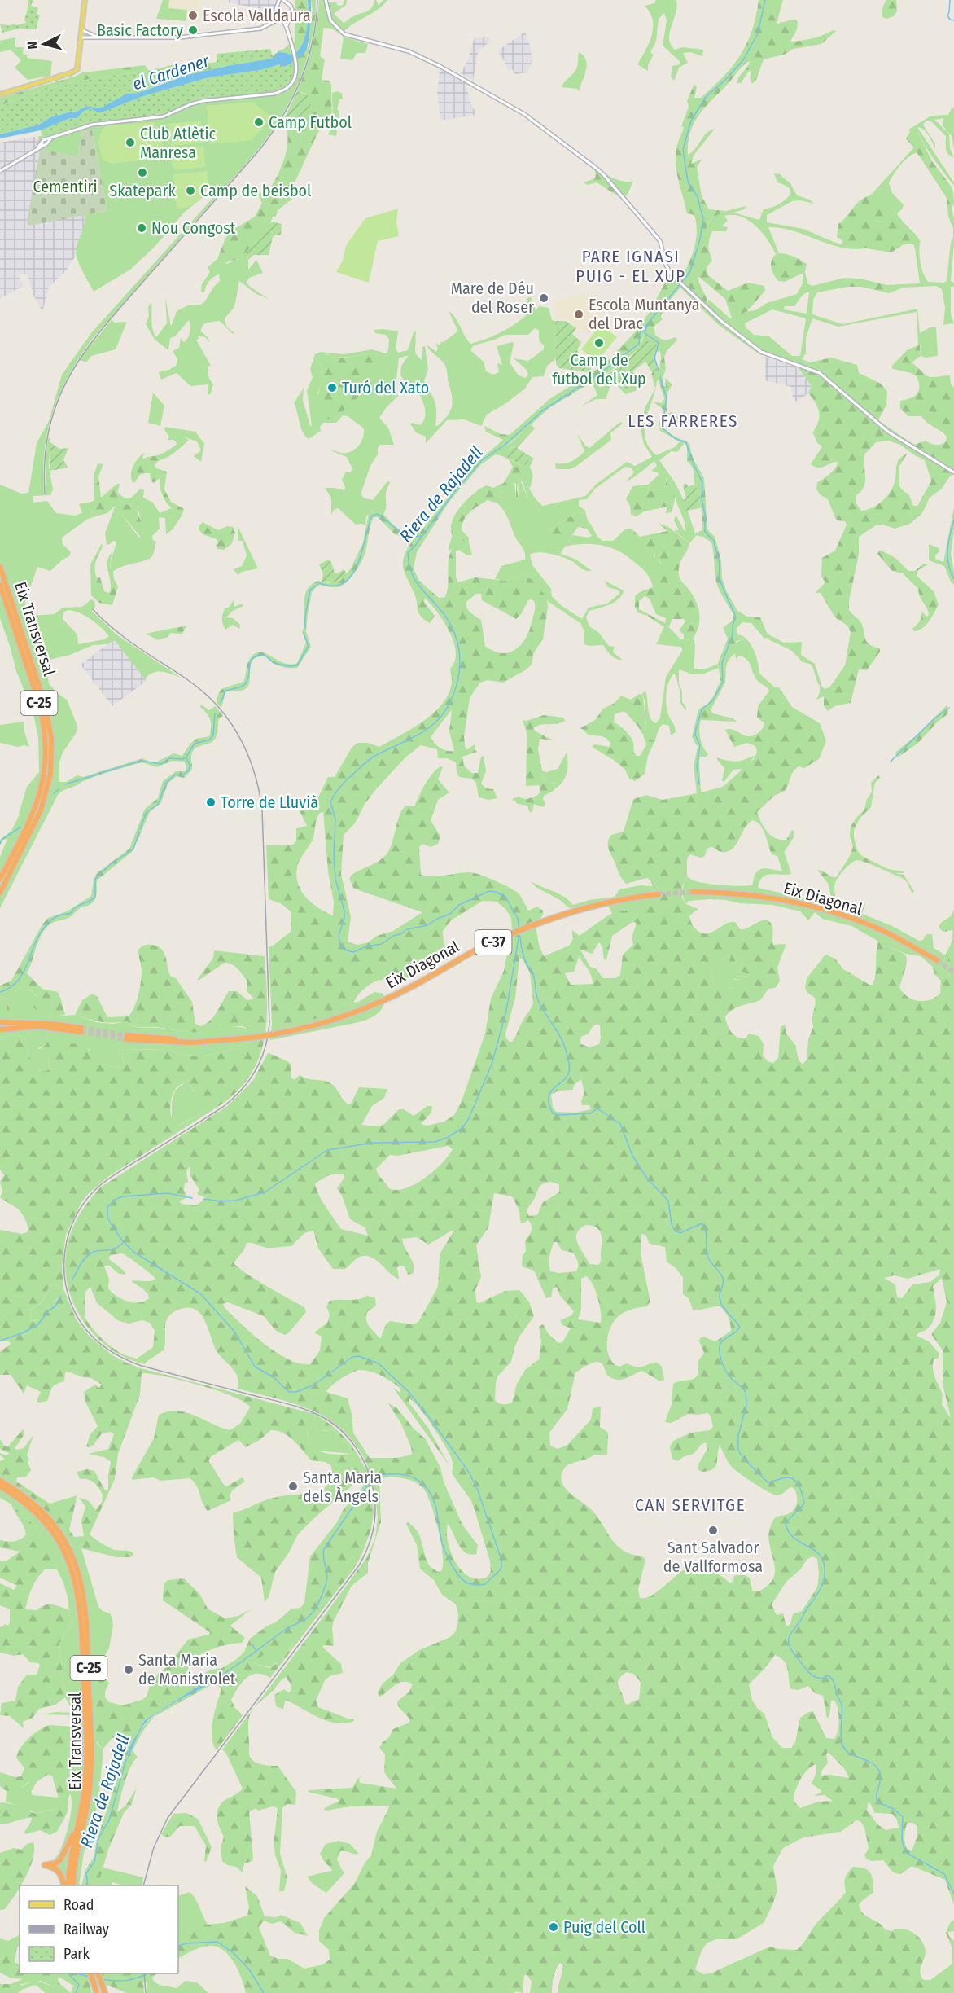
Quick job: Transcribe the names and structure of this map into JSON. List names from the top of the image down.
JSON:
{
  "streets": {
    "highway": [
      "Eix Transversal",
      "C-25",
      "Eix Diagonal",
      "C-37"
    ]
  },
  "districts": ["PARE IGNASI PUIG - EL XUP", "LES FARRERES", "CAN SERVITGE"],
  "water": ["el Cardener", "Riera de Rajadell"],
  "parks": ["Cementiri"],
  "places": [
    "Escola Valldaura",
    "Basic Factory",
    "Camp Futbol",
    "Club Atlètic Manresa",
    "Skatepark",
    "Camp de beisbol",
    "Nou Congost",
    "Mare de Déu del Roser",
    "Escola Muntanya del Drac",
    "Camp de futbol del Xup",
    "Turó del Xato",
    "Torre de Lluvià",
    "Santa Maria dels Àngels",
    "Sant Salvador de Vallformosa",
    "Santa Maria de Monistrolet",
    "Puig del Coll"
  ],
  "legend": ["Road", "Railway", "Park"],
  "north": "left"
}
